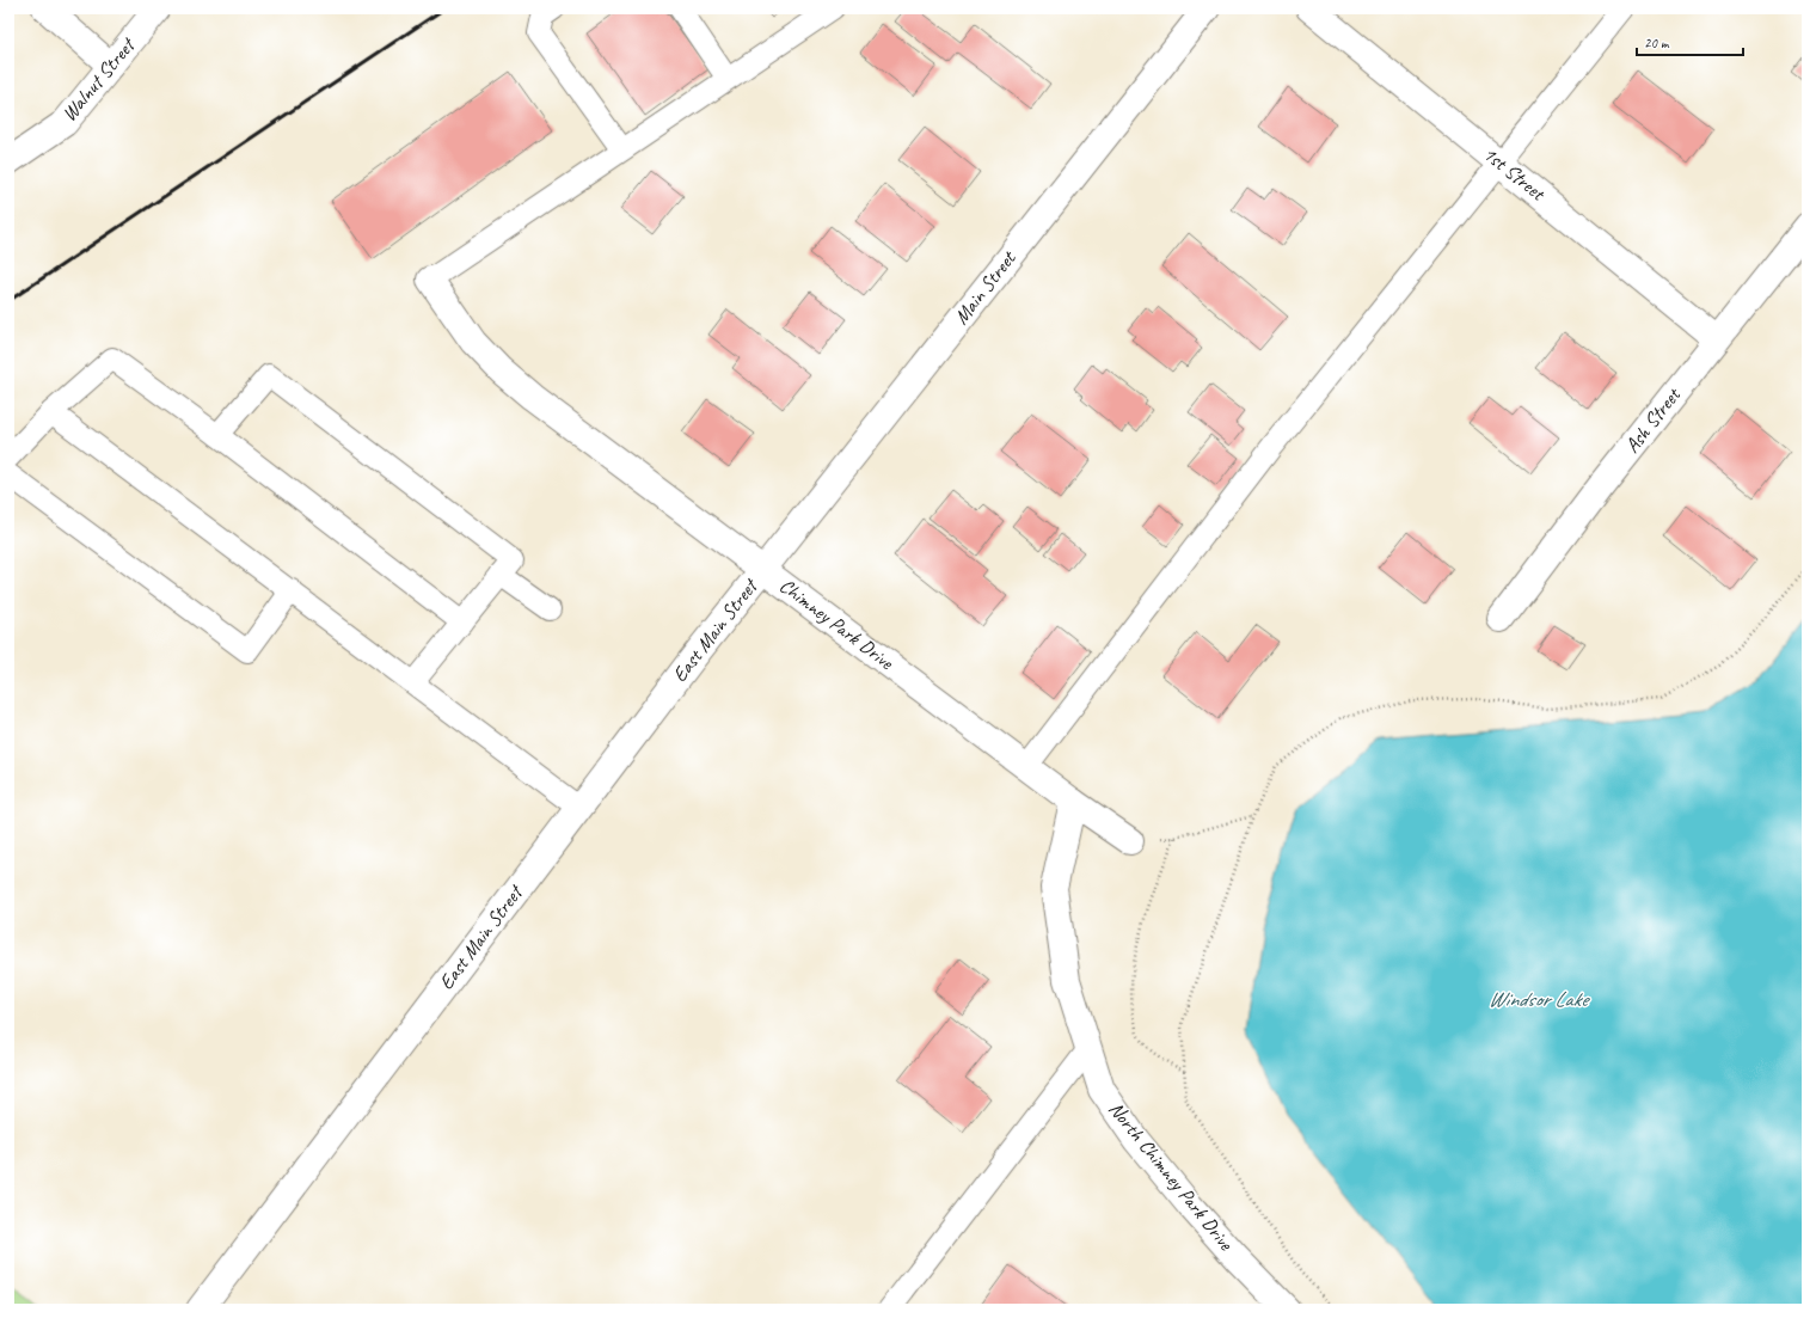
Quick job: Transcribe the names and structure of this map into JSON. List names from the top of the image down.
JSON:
{
  "streets": {
    "street": [
      "Walnut Street",
      "1st Street",
      "Main Street",
      "Ash Street",
      "Chimney Park Drive",
      "East Main Street",
      "North Chimney Park Drive"
    ]
  },
  "crossings": [
    ["1st Street", "Ash Street"],
    ["Main Street", "Chimney Park Drive"],
    ["Main Street", "East Main Street"],
    ["Chimney Park Drive", "East Main Street"],
    ["Chimney Park Drive", "North Chimney Park Drive"]
  ],
  "water": ["Windsor Lake"],
  "scale_bar": "20 m"
}
